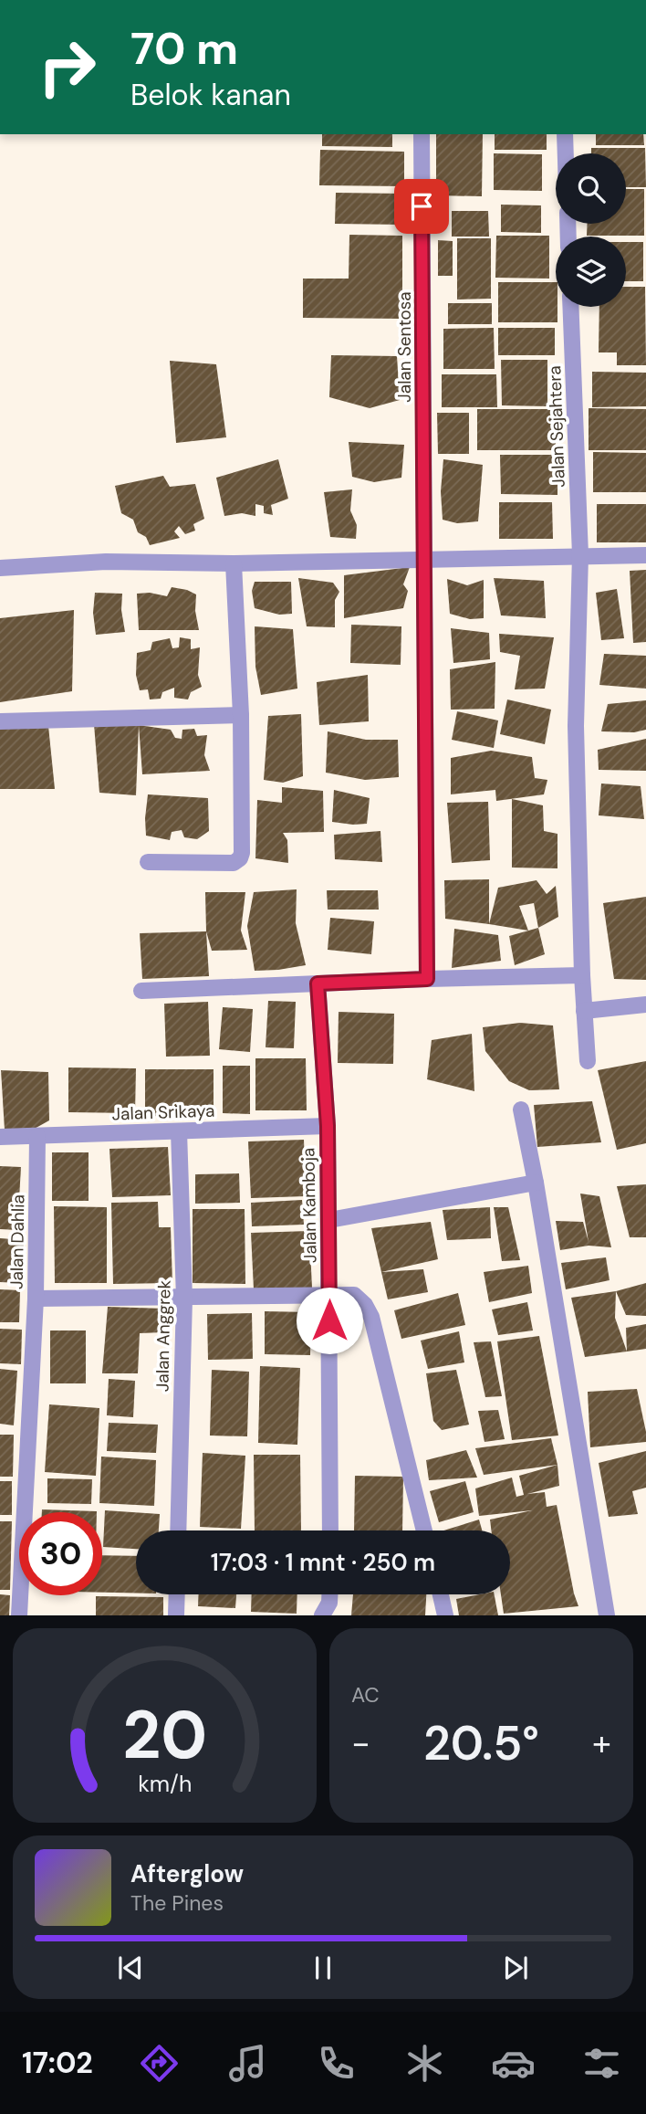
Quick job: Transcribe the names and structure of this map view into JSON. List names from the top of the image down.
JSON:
{
  "streets": {
    "street": [
      "Jalan Sentosa",
      "Jalan Sejahtera",
      "Jalan Srikaya",
      "Jalan Kamboja",
      "Jalan Dahlia",
      "Jalan Anggrek"
    ]
  },
  "crossings": [
    ["Jalan Srikaya", "Jalan Kamboja"],
    ["Jalan Srikaya", "Jalan Dahlia"],
    ["Jalan Srikaya", "Jalan Anggrek"]
  ],
  "page": {
    "turn": ["70 m", "Belok kanan"],
    "limit": "30",
    "trip": "17:03 · 1 mnt · 250 m",
    "tile": "AC",
    "heat": ["−", "20.5°", "+"],
    "song": ["Afterglow", "The Pines"],
    "tabs": "17:02",
    "gauge": ["20", "km/h"]
  }
}
